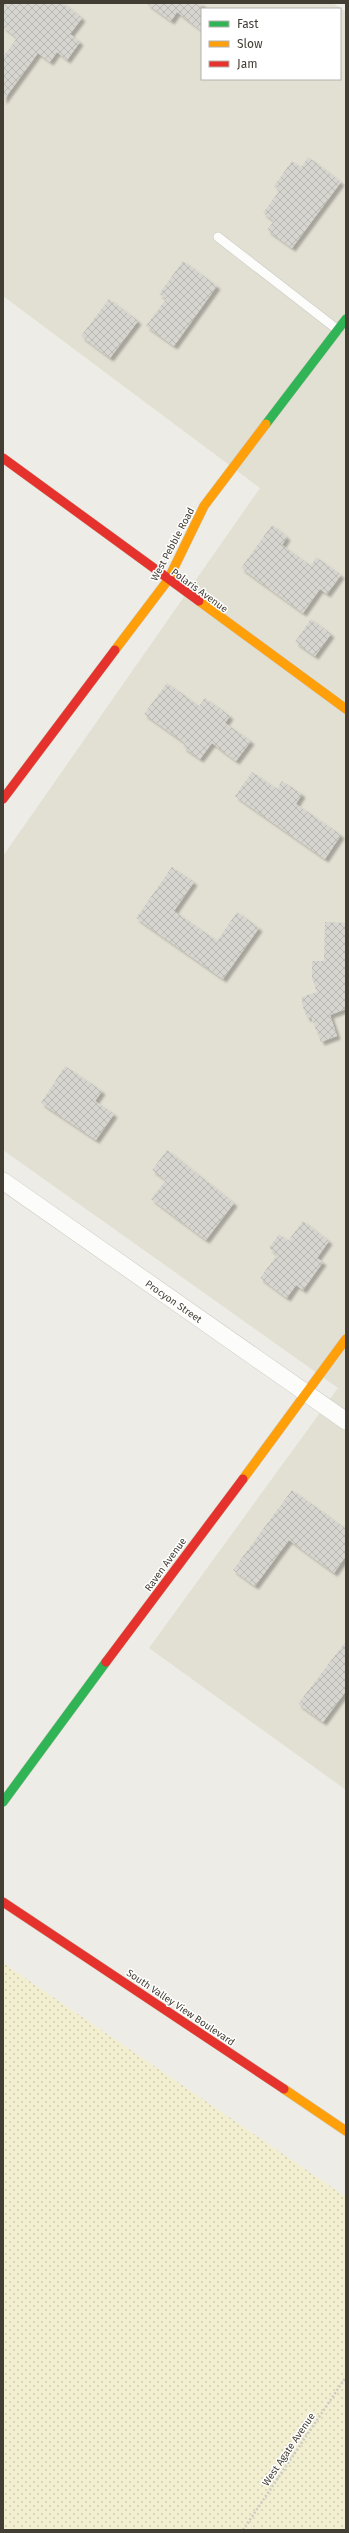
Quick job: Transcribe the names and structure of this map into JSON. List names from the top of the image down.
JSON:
{
  "streets": {
    "street": [
      "West Pebble Road",
      "Polaris Avenue",
      "Procyon Street",
      "Raven Avenue",
      "South Valley View Boulevard"
    ],
    "path": ["West Agate Avenue"]
  },
  "crossings": [
    ["West Pebble Road", "Polaris Avenue"],
    ["Procyon Street", "Raven Avenue"]
  ],
  "legend": ["Fast", "Slow", "Jam"]
}
